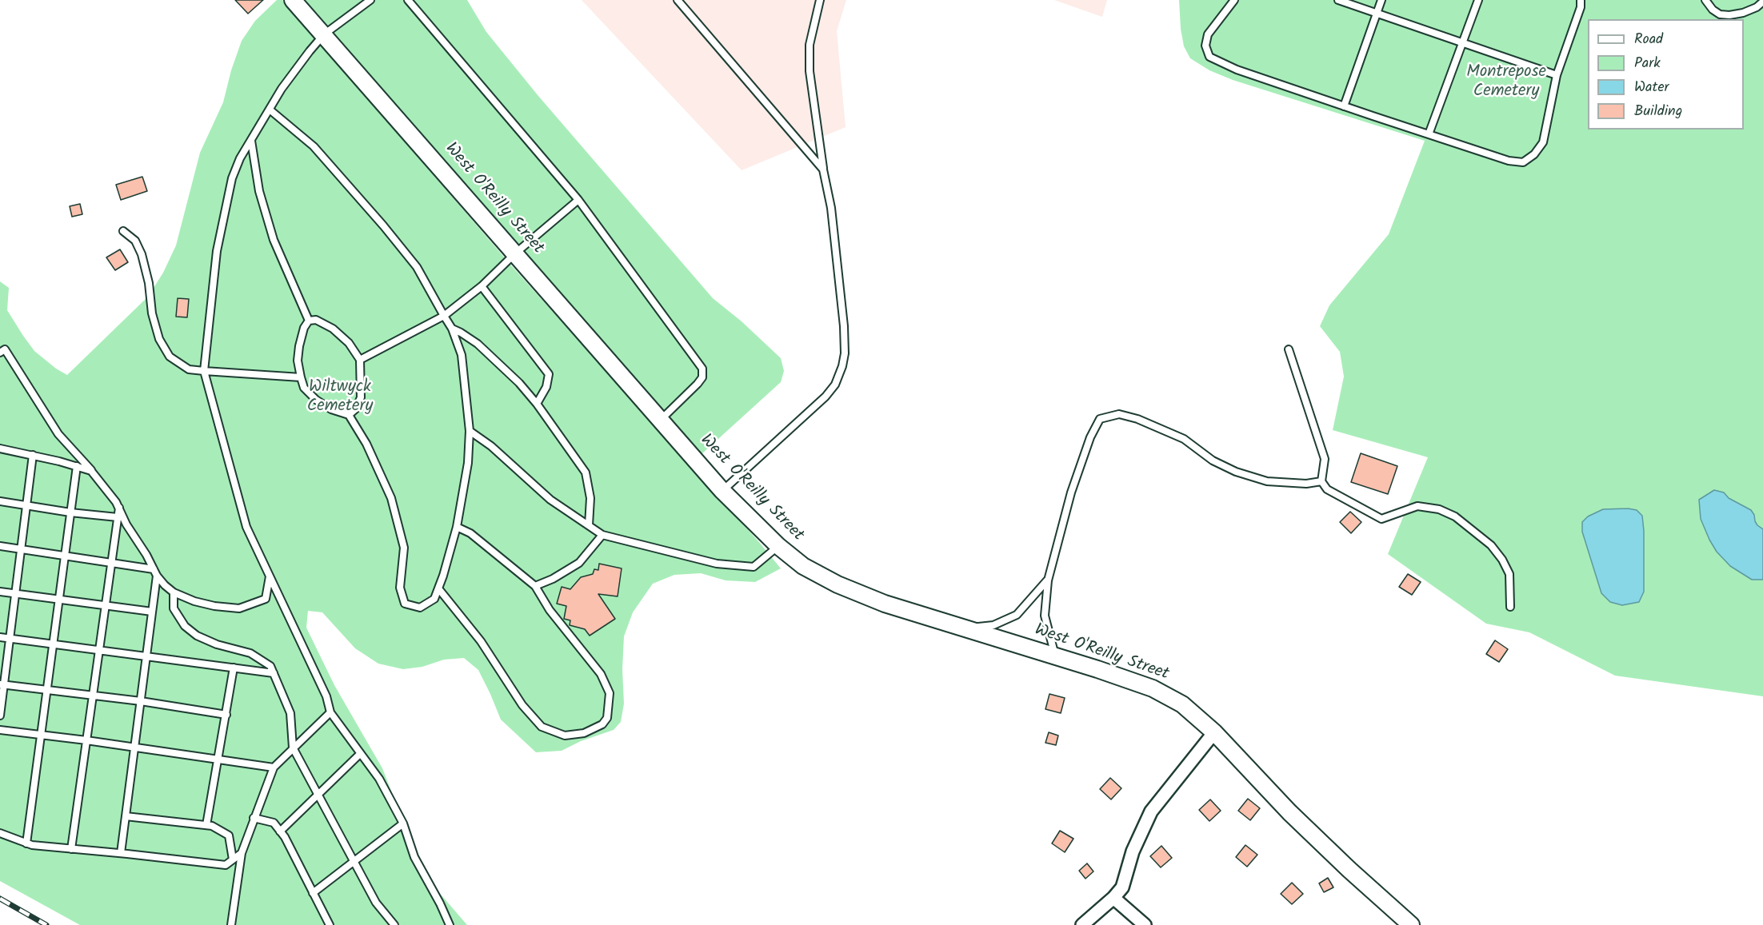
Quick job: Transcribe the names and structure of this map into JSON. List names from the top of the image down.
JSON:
{
  "streets": {
    "street": ["West O'Reilly Street"]
  },
  "parks": ["Montrepose Cemetery", "Wiltwyck Cemetery"],
  "legend": [
    "Road",
    "Park",
    "Water",
    "Building"
  ]
}
